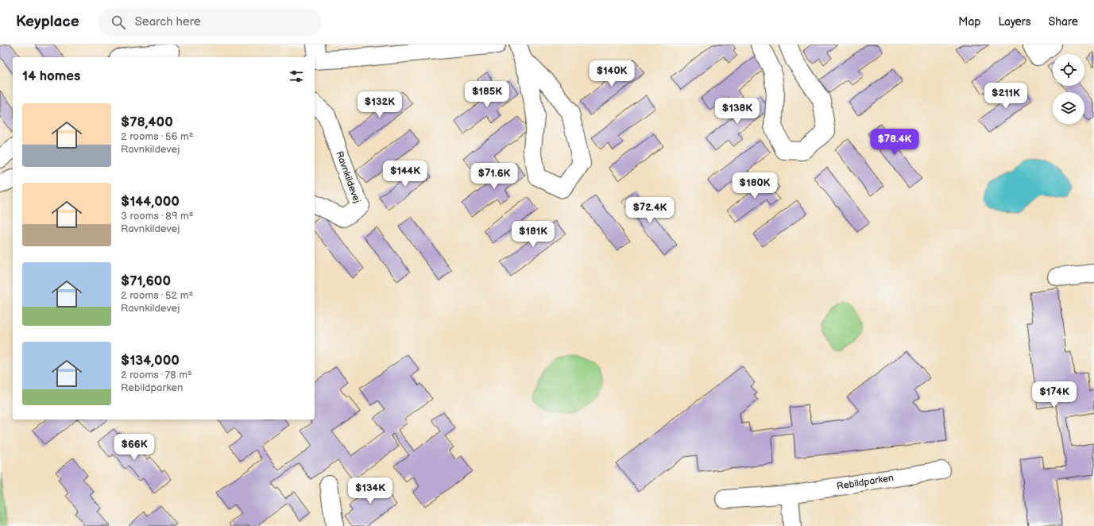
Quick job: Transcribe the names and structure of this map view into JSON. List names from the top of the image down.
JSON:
{
  "streets": {
    "street": ["Ravnkildevej", "Rebildparken"]
  },
  "page": {
    "header": "Keyplace",
    "search": "Search here",
    "nav": ["Map", "Layers", "Share"],
    "heading": "14 homes",
    "price": [
      "$140K",
      "$185K",
      "$211K",
      "$132K",
      "$138K",
      "$78.4K",
      "$144K",
      "$71.6K",
      "$180K",
      "$72.4K",
      "$181K",
      "$174K",
      "$66K",
      "$134K"
    ],
    "list": [
      {
        "name": "$78,400",
        "note": "2 rooms · 56 m² · Ravnkildevej"
      },
      {
        "name": "$144,000",
        "note": "3 rooms · 89 m² · Ravnkildevej"
      },
      {
        "name": "$71,600",
        "note": "2 rooms · 52 m² · Ravnkildevej"
      },
      {
        "name": "$134,000",
        "note": "2 rooms · 78 m² · Rebildparken"
      }
    ]
  }
}
